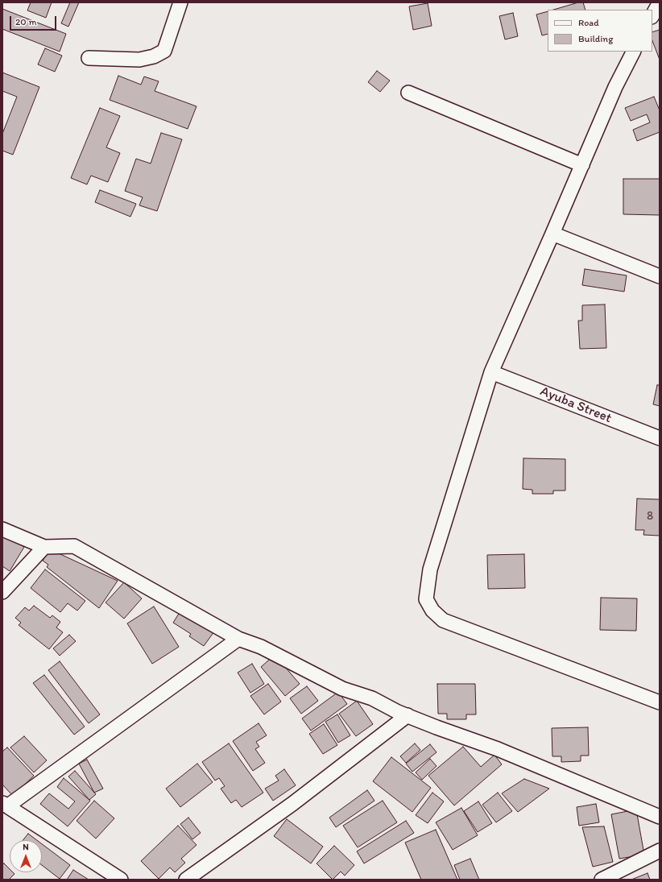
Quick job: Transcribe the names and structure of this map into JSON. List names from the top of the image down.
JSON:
{
  "streets": {
    "street": ["Ayuba Street"]
  },
  "house_numbers": ["8"],
  "legend": ["Road", "Building"],
  "scale_bar": "20 m",
  "north": "top"
}
